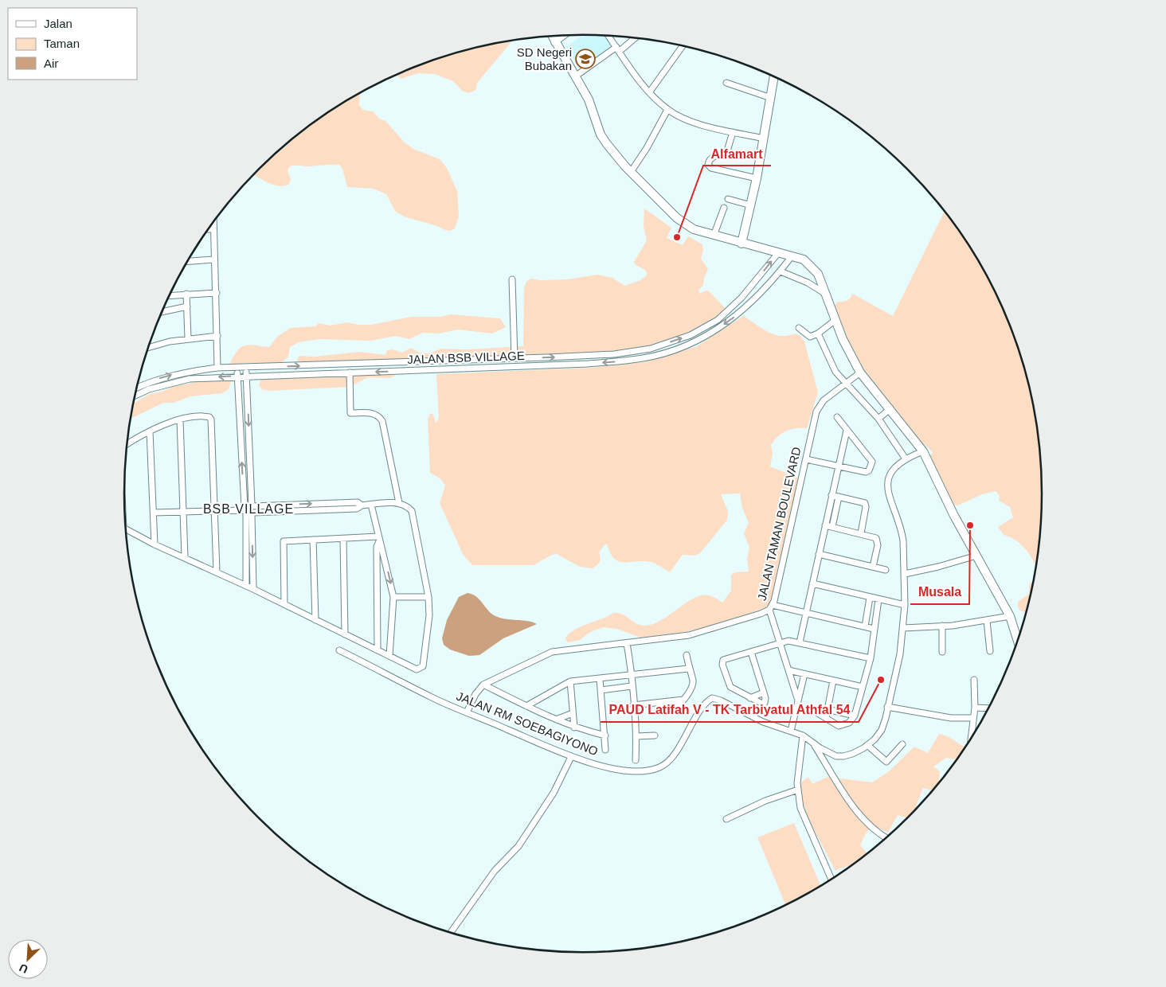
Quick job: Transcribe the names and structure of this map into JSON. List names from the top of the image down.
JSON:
{
  "streets": {
    "street": ["JALAN BSB VILLAGE", "JALAN TAMAN BOULEVARD", "JALAN RM SOEBAGIYONO"]
  },
  "crossings": [
    ["JALAN TAMAN BOULEVARD", "JALAN RM SOEBAGIYONO"]
  ],
  "districts": ["BSB VILLAGE"],
  "places": {
    "school or university": ["SD Negeri Bubakan"],
    "other": ["Alfamart", "Musala", "PAUD Latifah V - TK Tarbiyatul Athfal 54"]
  },
  "legend": ["Jalan", "Taman", "Air"],
  "north": "bottom left"
}
